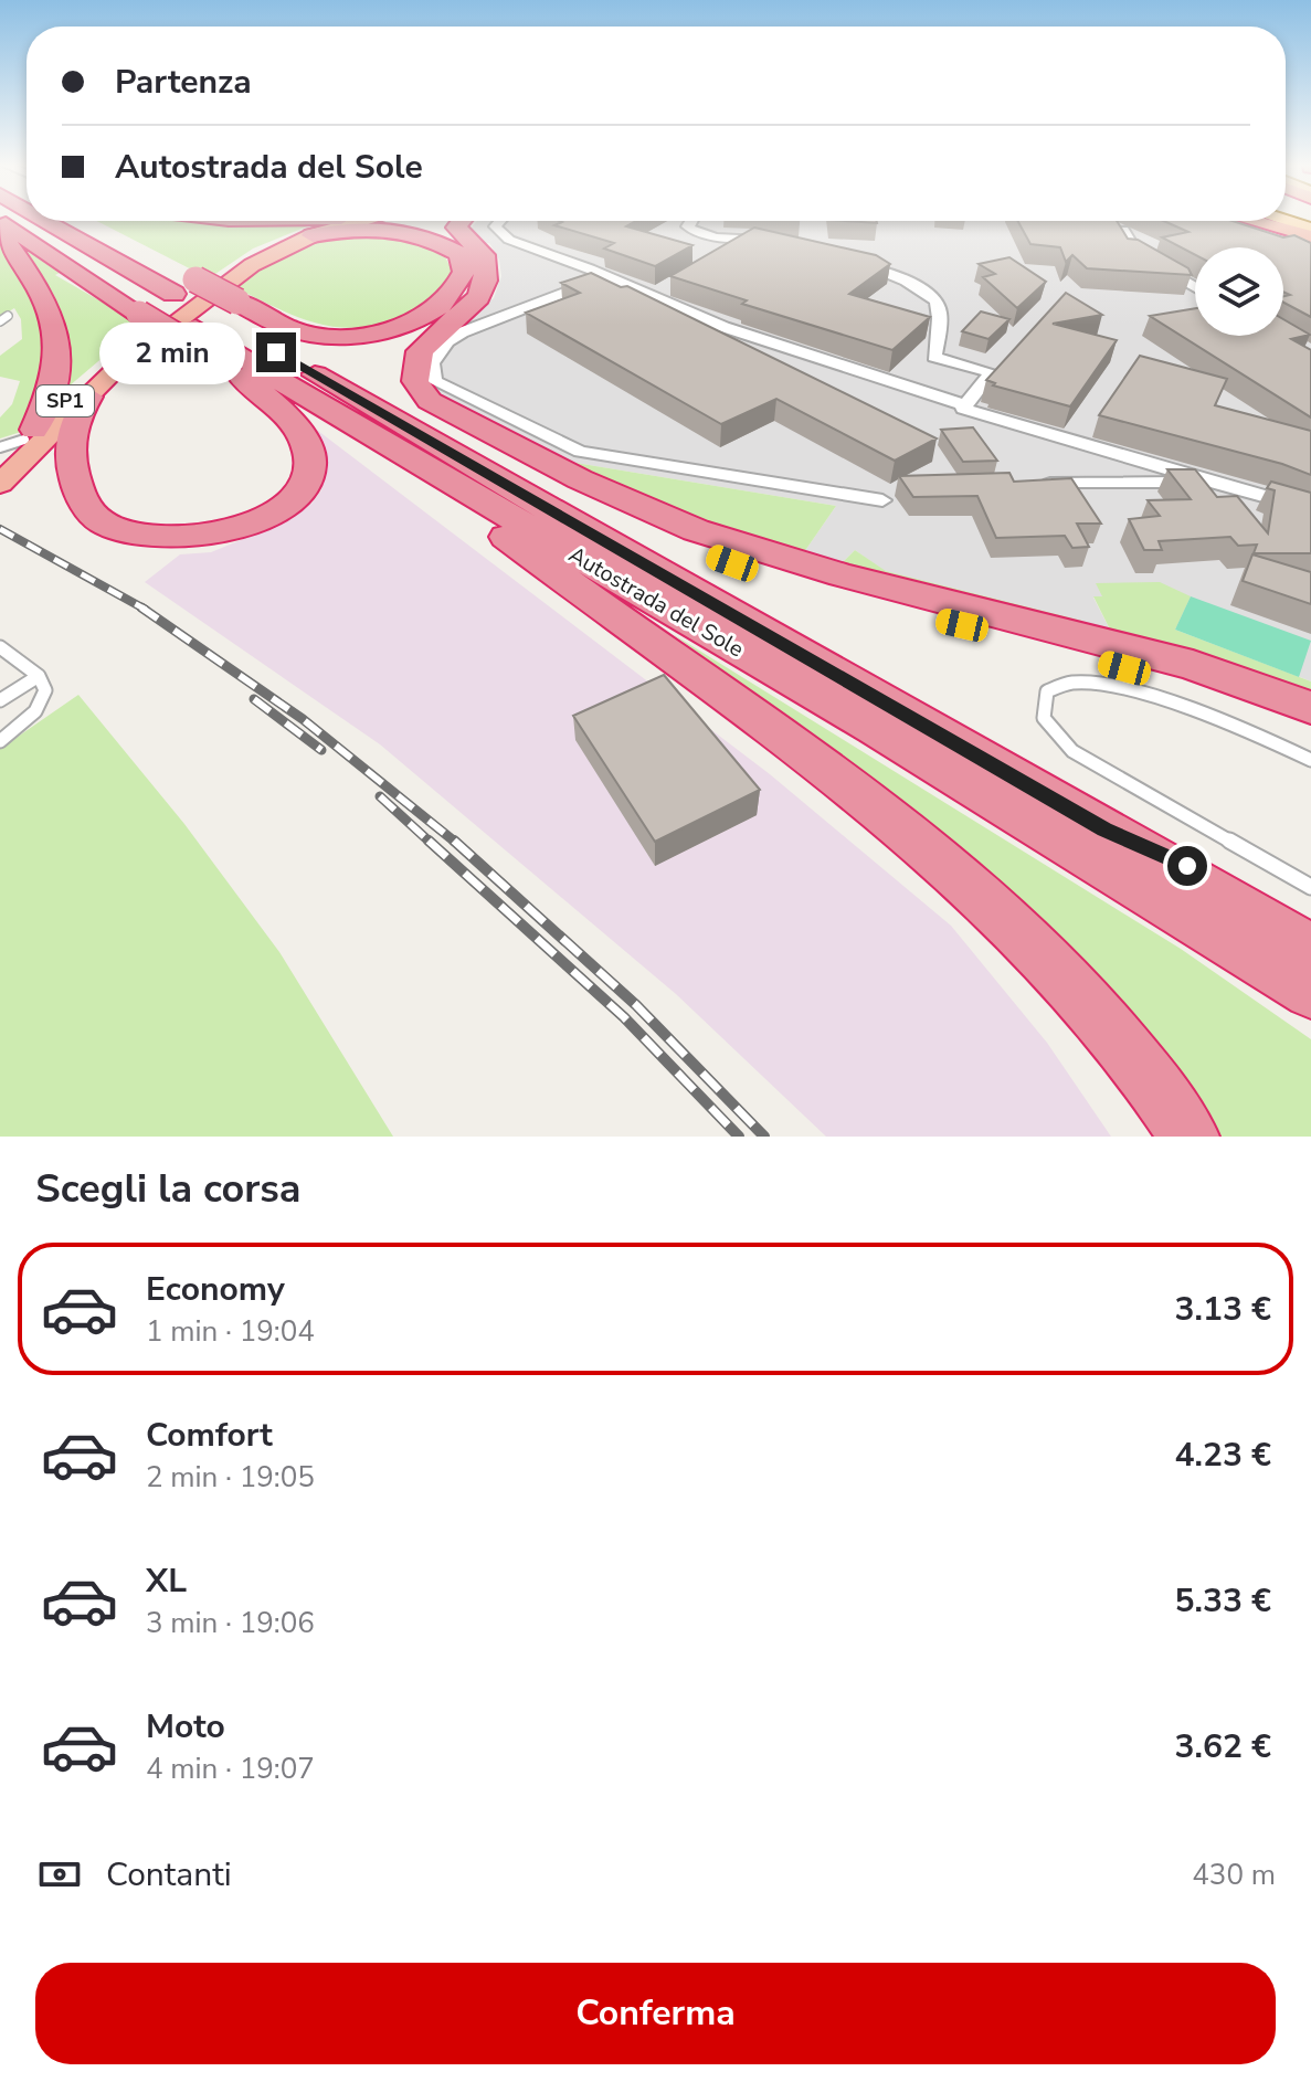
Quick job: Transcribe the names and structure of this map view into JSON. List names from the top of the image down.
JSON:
{
  "streets": {
    "highway": ["SP1", "Autostrada del Sole"]
  },
  "page": {
    "banner": ["Partenza", "Autostrada del Sole"],
    "bubble": "2 min",
    "heading": "Scegli la corsa",
    "list": [
      {
        "name": "Economy",
        "note": "1 min · 19:04",
        "value": "3.13 €"
      },
      {
        "name": "Comfort",
        "note": "2 min · 19:05",
        "value": "4.23 €"
      },
      {
        "name": "XL",
        "note": "3 min · 19:06",
        "value": "5.33 €"
      },
      {
        "name": "Moto",
        "note": "4 min · 19:07",
        "value": "3.62 €"
      }
    ],
    "pay": ["Contanti", "430 m"],
    "buttons": "Conferma"
  }
}
